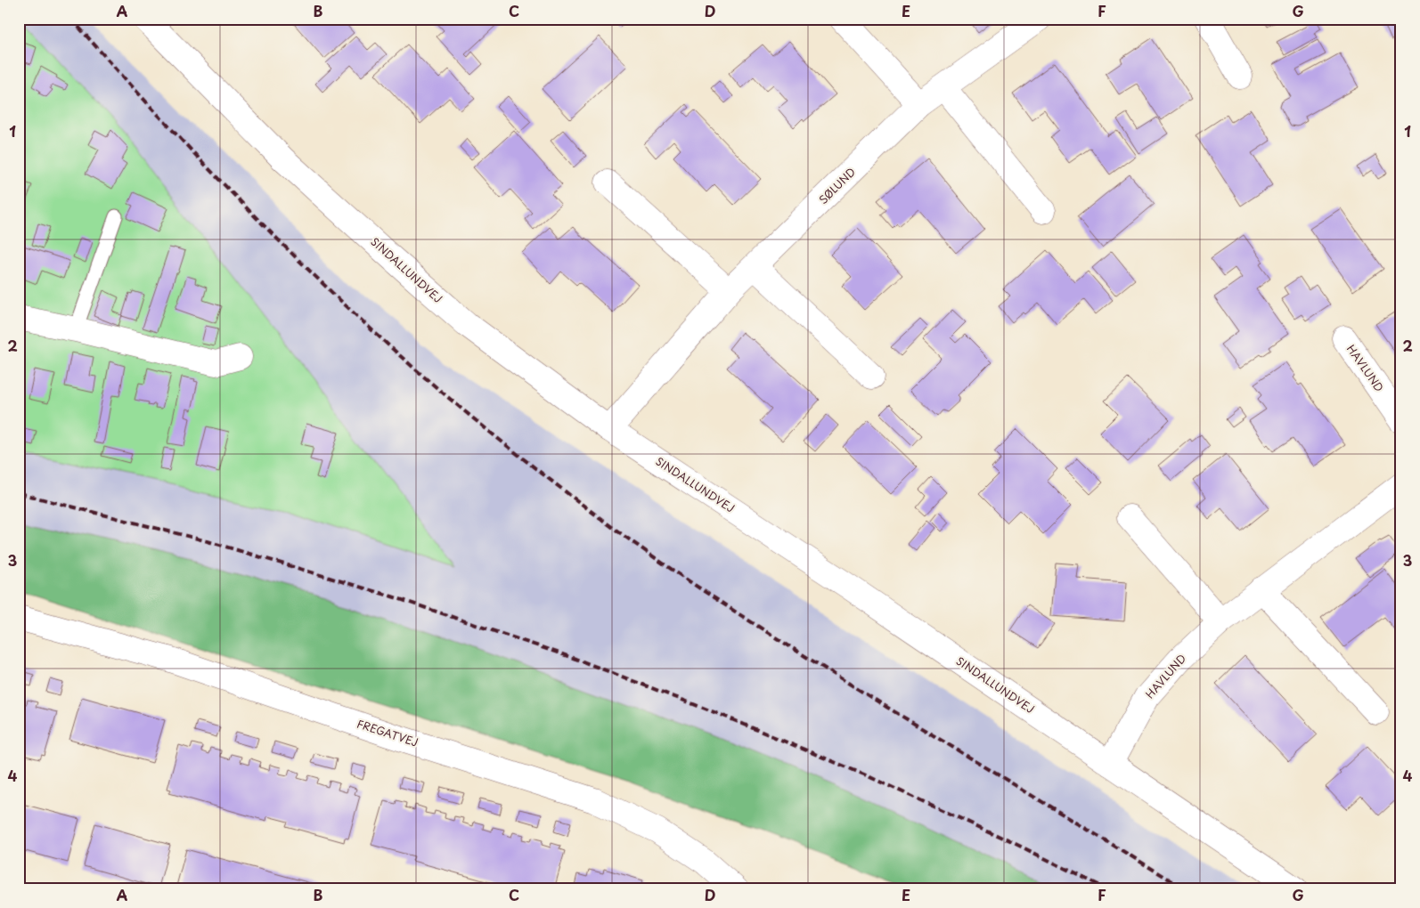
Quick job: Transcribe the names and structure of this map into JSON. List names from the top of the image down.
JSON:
{
  "streets": {
    "street": [
      "SØLUND",
      "SINDALLUNDVEJ",
      "HAVLUND",
      "FREGATVEJ"
    ]
  },
  "crossings": [
    ["SØLUND", "SINDALLUNDVEJ"],
    ["SINDALLUNDVEJ", "HAVLUND"]
  ],
  "grid": {
    "columns": [
      "A",
      "B",
      "C",
      "D",
      "E",
      "F",
      "G"
    ],
    "rows": [
      "1",
      "2",
      "3",
      "4"
    ]
  }
}
